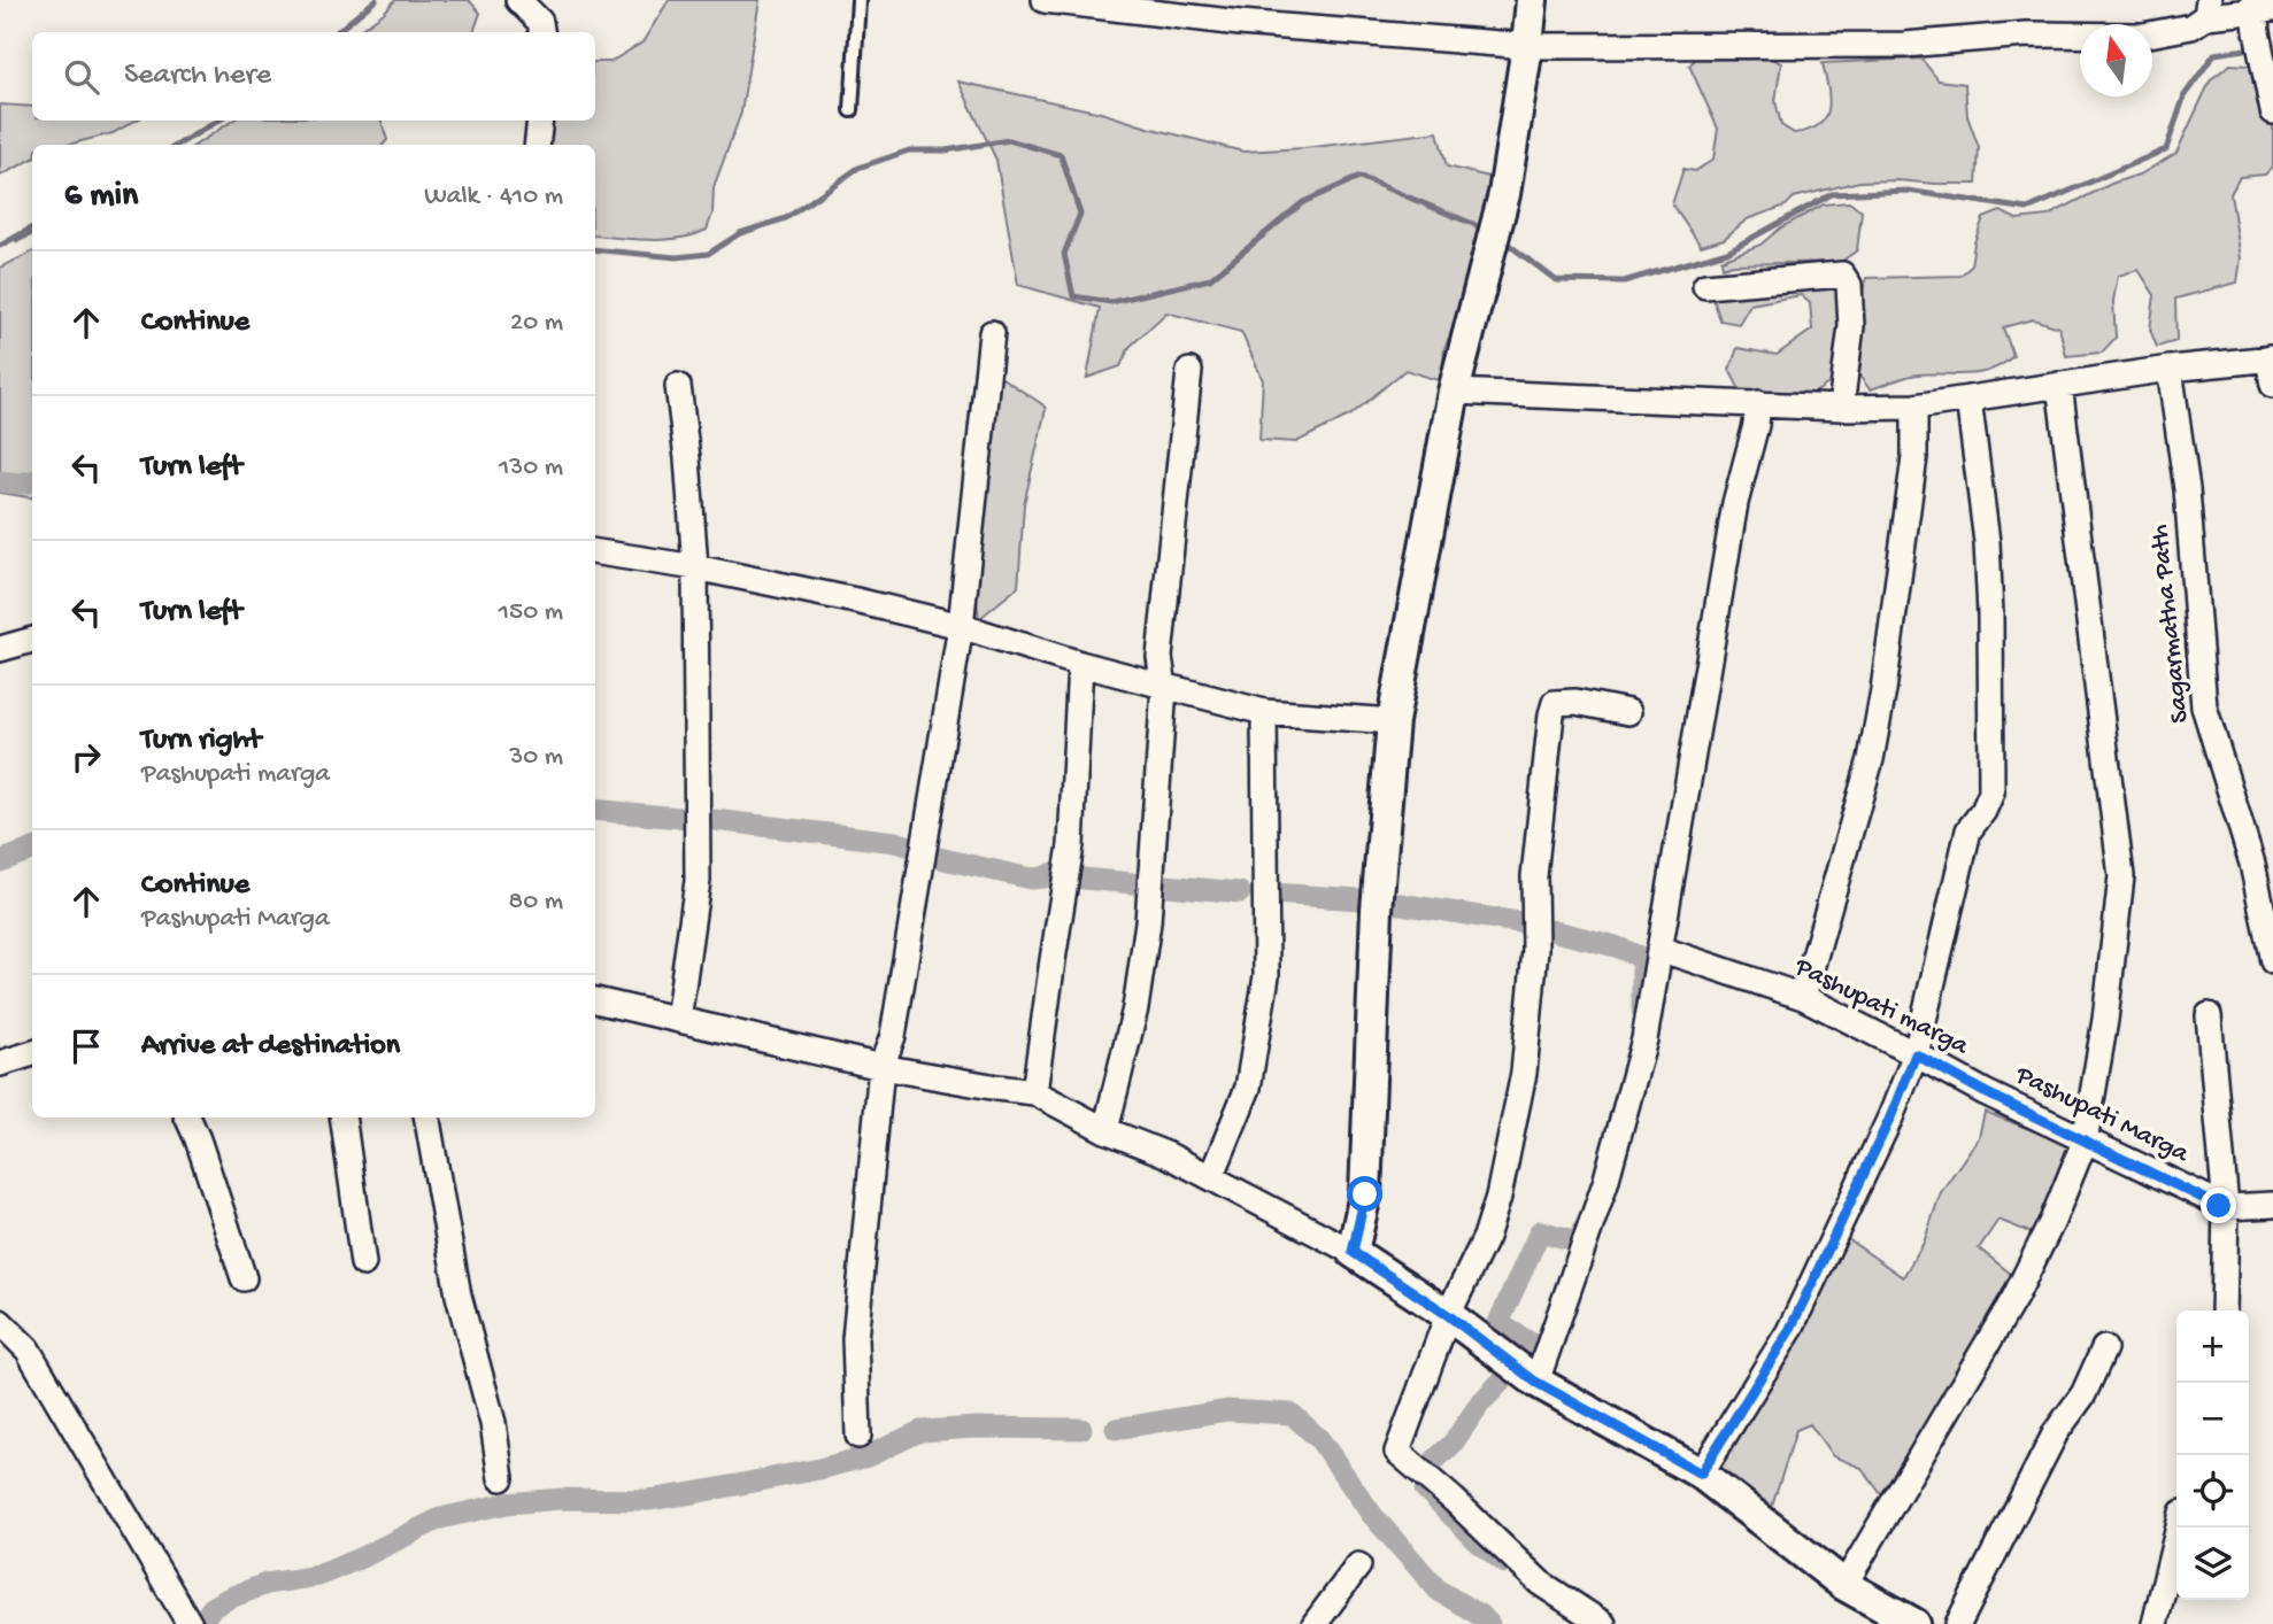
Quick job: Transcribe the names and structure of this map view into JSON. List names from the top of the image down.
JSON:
{
  "streets": {
    "street": ["Sagarmatha Path", "Pashupati marga", "Pashupati Marga"]
  },
  "crossings": [
    ["Pashupati marga", "Pashupati Marga"]
  ],
  "north": "top",
  "page": {
    "search": "Search here",
    "heading": ["6 min", "Walk · 410 m"],
    "list": [
      ["Continue", "20 m"],
      ["Turn left", "130 m"],
      ["Turn left", "150 m"],
      ["Turn right", "Pashupati marga", "30 m"],
      ["Continue", "Pashupati Marga", "80 m"],
      "Arrive at destination"
    ],
    "map_buttons": ["+", "−"]
  }
}
